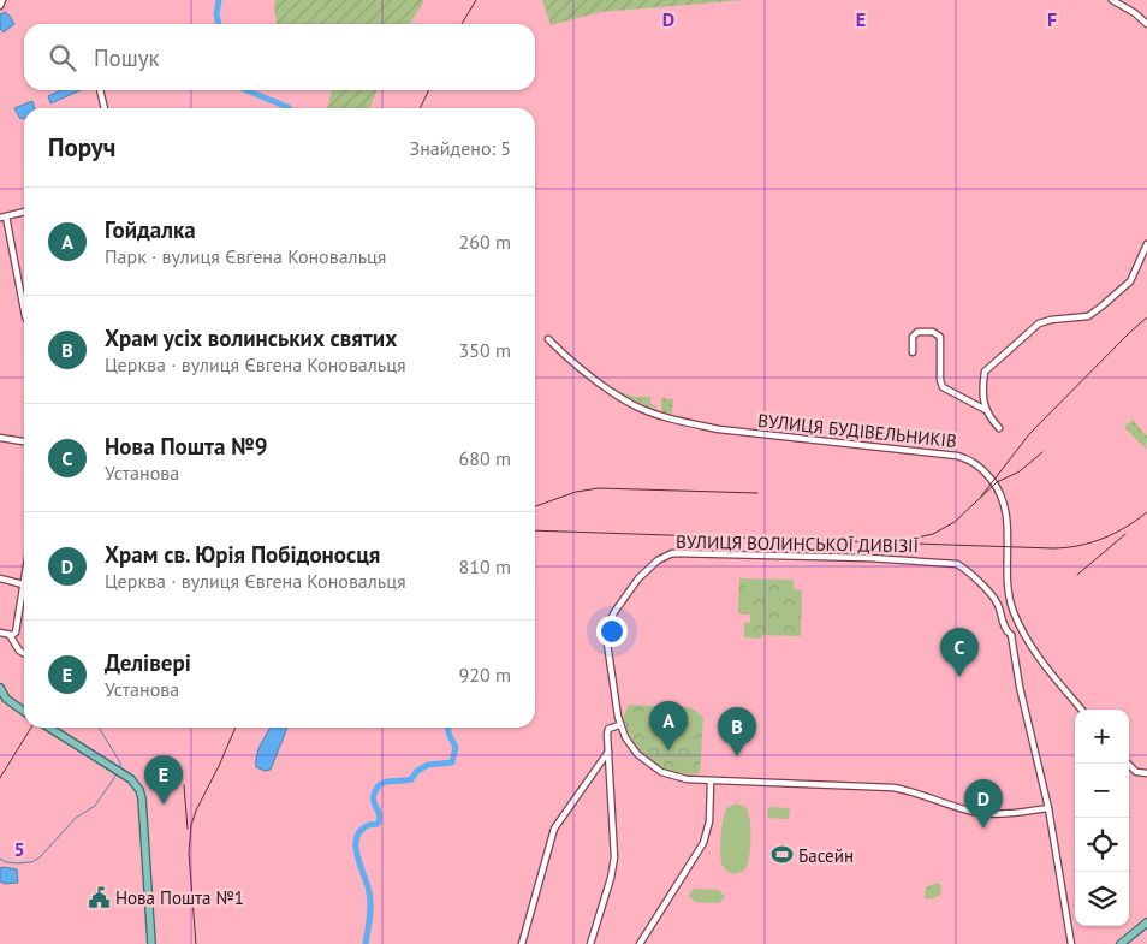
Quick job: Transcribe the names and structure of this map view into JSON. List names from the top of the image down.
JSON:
{
  "streets": {
    "street": ["ВУЛИЦЯ БУДІВЕЛЬНИКІВ", "ВУЛИЦЯ ВОЛИНСЬКОЇ ДИВІЗІЇ"]
  },
  "places": {
    "sports": ["Басейн"],
    "public building": ["Нова Пошта №1"]
  },
  "page": {
    "search": "Пошук",
    "heading": ["Поруч", "Знайдено: 5"],
    "list": [
      {
        "mark": "A",
        "name": "Гойдалка",
        "note": "Парк · вулиця Євгена Коновальця",
        "value": "260 m"
      },
      {
        "mark": "B",
        "name": "Храм усіх волинських святих",
        "note": "Церква · вулиця Євгена Коновальця",
        "value": "350 m"
      },
      {
        "mark": "C",
        "name": "Нова Пошта №9",
        "note": "Установа",
        "value": "680 m"
      },
      {
        "mark": "D",
        "name": "Храм св. Юрія Побідоносця",
        "note": "Церква · вулиця Євгена Коновальця",
        "value": "810 m"
      },
      {
        "mark": "E",
        "name": "Делівері",
        "note": "Установа",
        "value": "920 m"
      }
    ],
    "pins": [
      "C",
      "A",
      "B",
      "E",
      "D"
    ],
    "map_buttons": ["+", "−"]
  },
  "grid": {
    "columns": ["D", "E", "F"],
    "rows": ["5"]
  }
}
